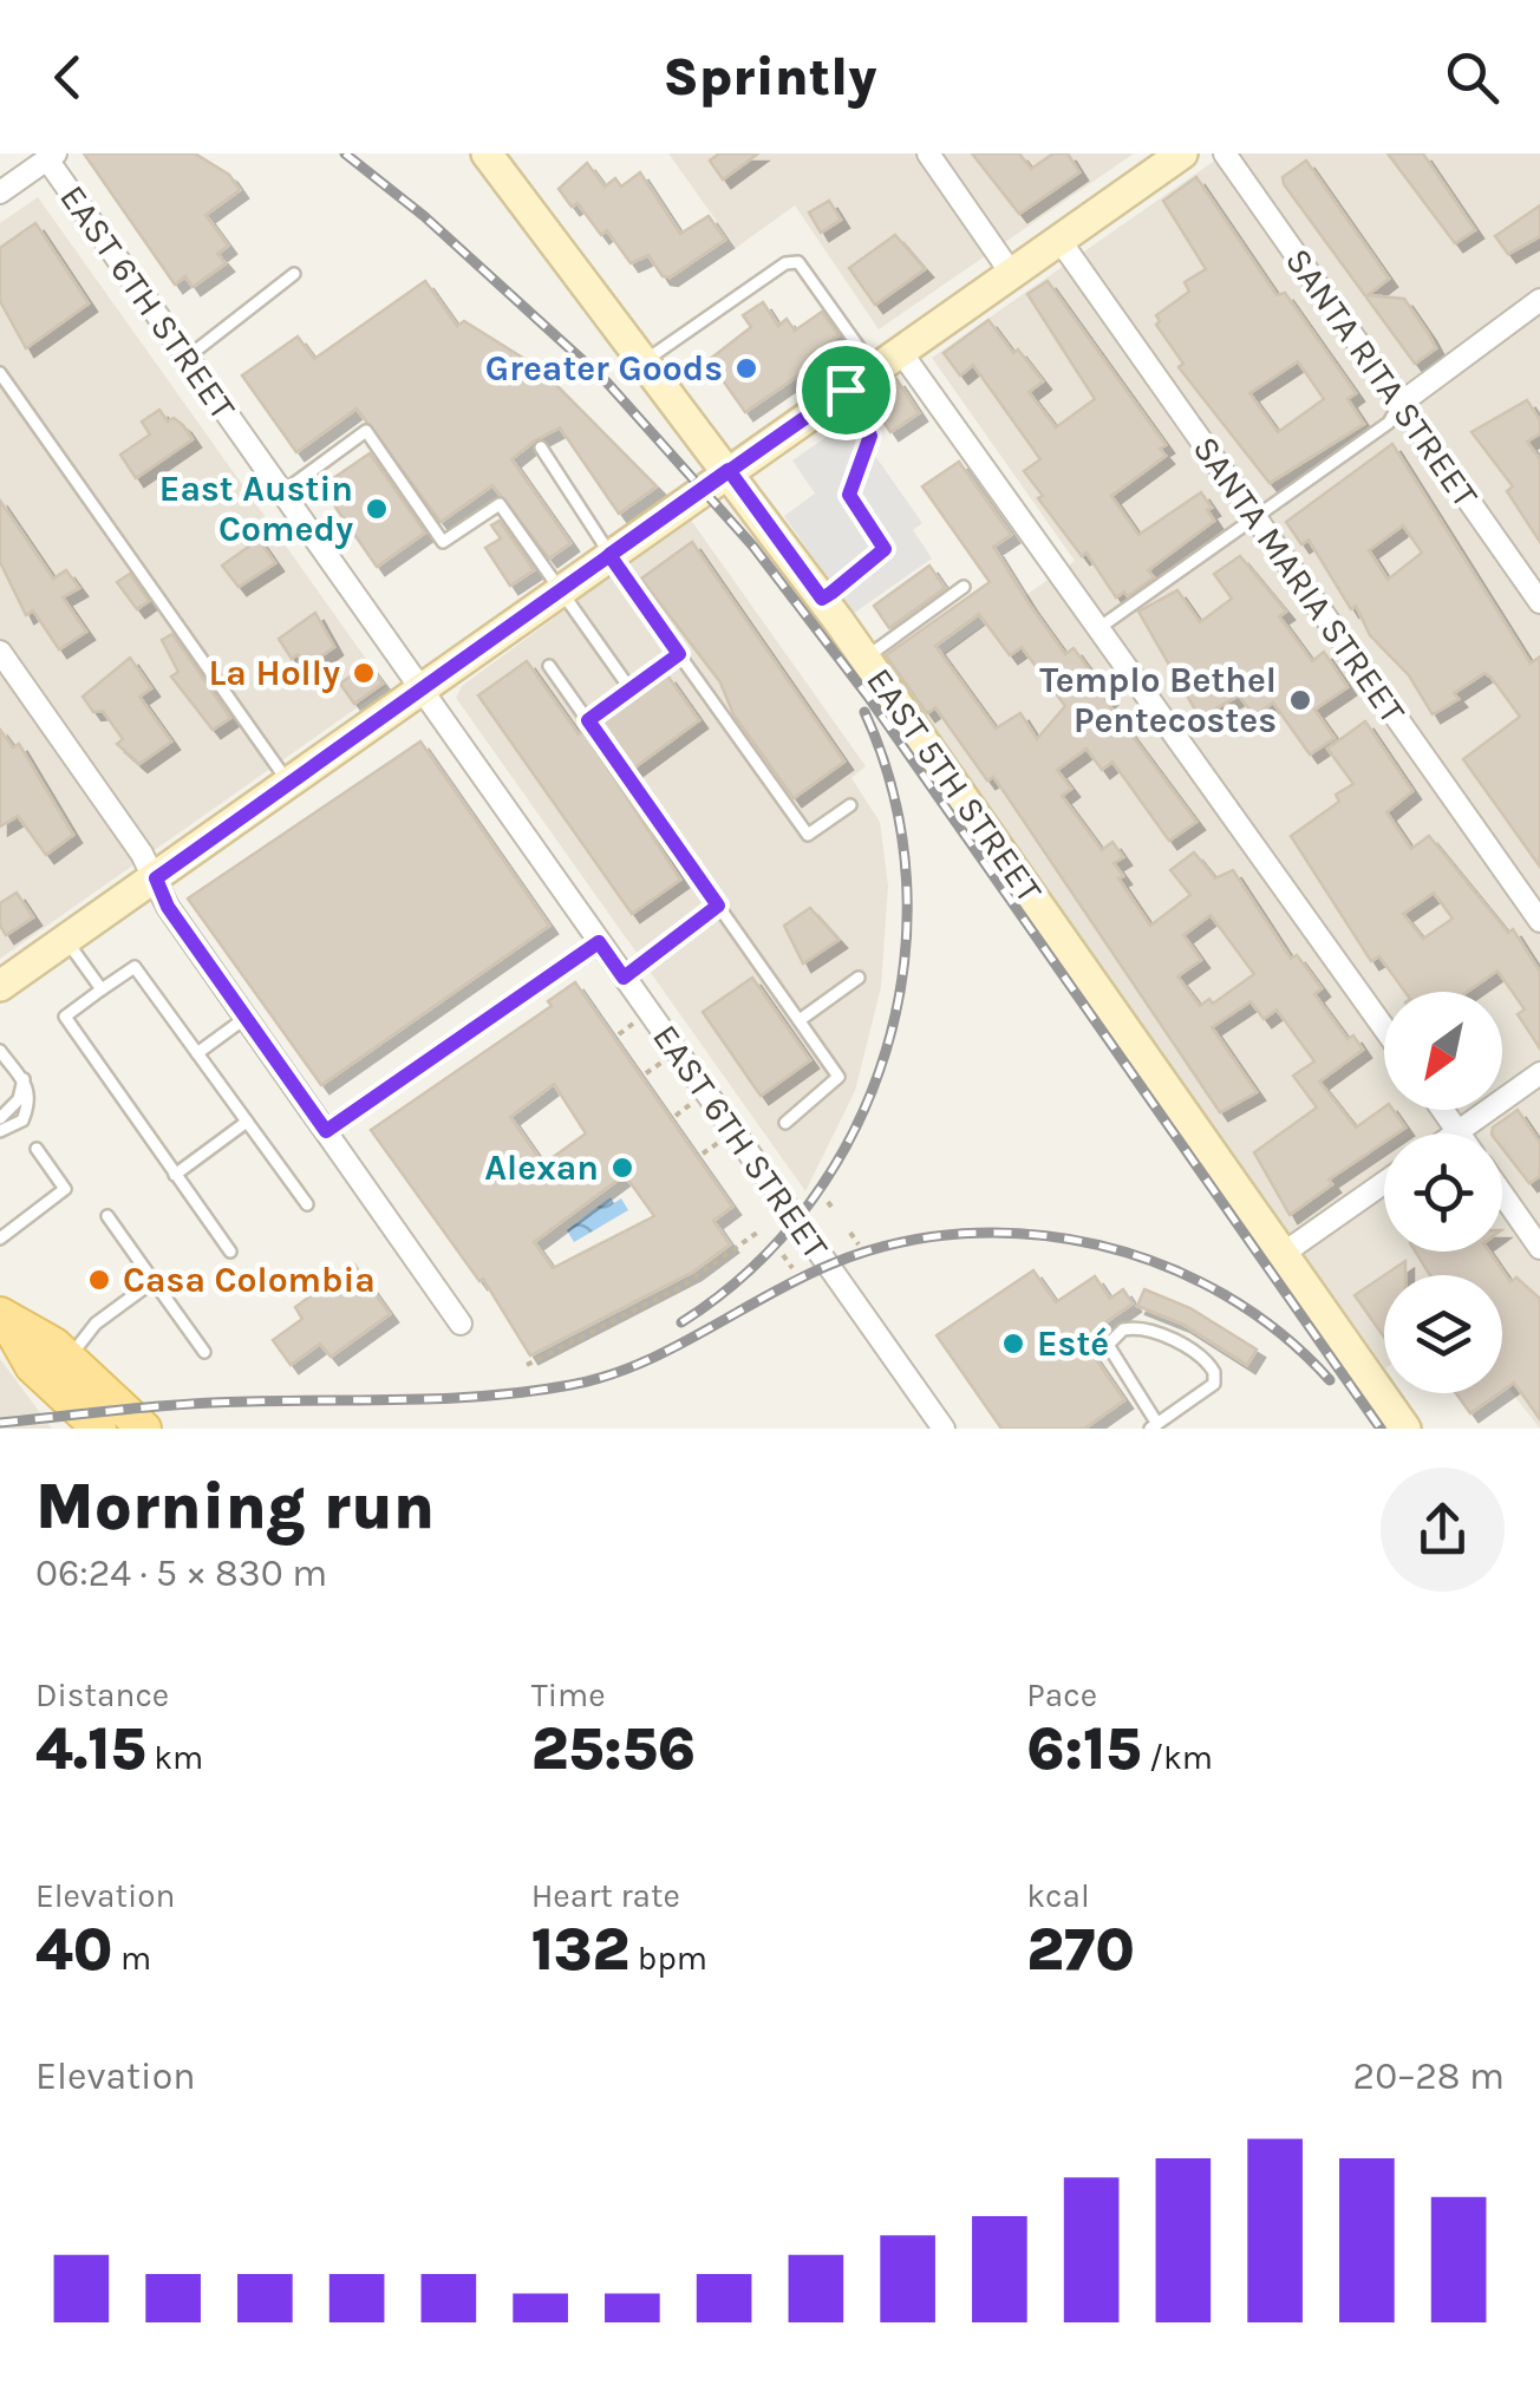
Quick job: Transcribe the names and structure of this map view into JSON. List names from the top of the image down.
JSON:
{
  "streets": {
    "street": [
      "EAST 6TH STREET",
      "SANTA RITA STREET",
      "SANTA MARIA STREET",
      "EAST 5TH STREET"
    ]
  },
  "places": [
    "Greater Goods",
    "East Austin Comedy",
    "La Holly",
    "Templo Bethel Pentecostes",
    "Alexan",
    "Casa Colombia",
    "Esté"
  ],
  "north": "bottom left",
  "page": {
    "header": "Sprintly",
    "heading": ["Morning run", "06:24 · 5 × 830 m"],
    "stats": [
      ["Distance", "4.15 km"],
      ["Time", "25:56"],
      ["Pace", "6:15 /km"],
      ["Elevation", "40 m"],
      ["Heart rate", "132 bpm"],
      ["kcal", "270"]
    ],
    "chart": ["Elevation", "20–28 m"]
  }
}
